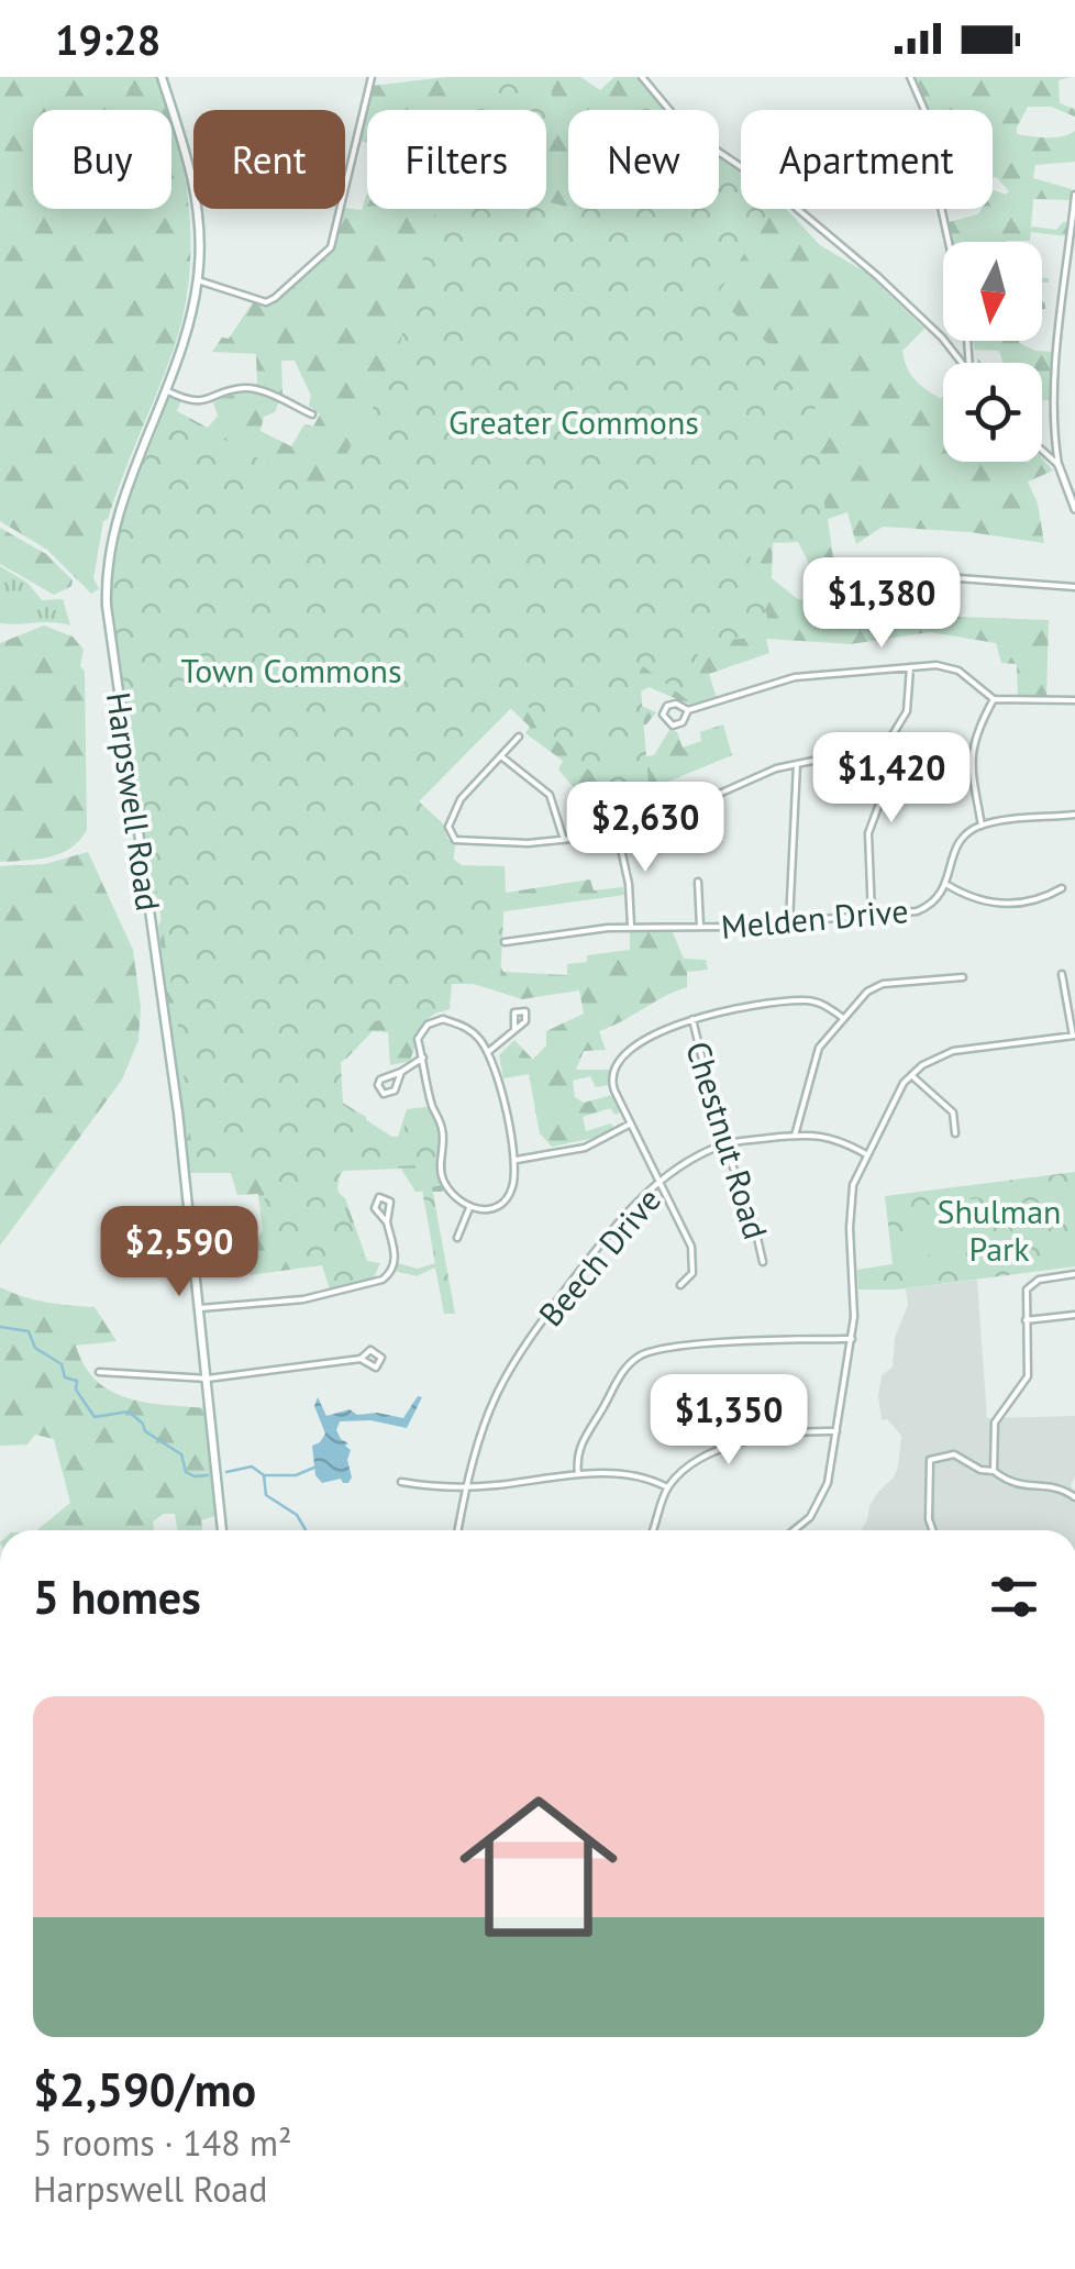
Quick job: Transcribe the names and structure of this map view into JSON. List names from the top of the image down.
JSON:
{
  "streets": {
    "main road": ["Harpswell Road"],
    "street": ["Melden Drive", "Chestnut Road", "Beech Drive"]
  },
  "crossings": [
    ["Chestnut Road", "Beech Drive"]
  ],
  "parks": ["Greater Commons", "Town Commons", "Shulman Park"],
  "north": "bottom",
  "page": {
    "status": "19:28",
    "chip": [
      "Buy",
      "Rent",
      "Filters",
      "New",
      "Apartment"
    ],
    "price": [
      "$1,380",
      "$1,420",
      "$2,630",
      "$2,590",
      "$1,350"
    ],
    "heading": "5 homes",
    "list": [
      {
        "name": "$2,590/mo",
        "note": "5 rooms · 148 m² · Harpswell Road"
      }
    ]
  }
}
